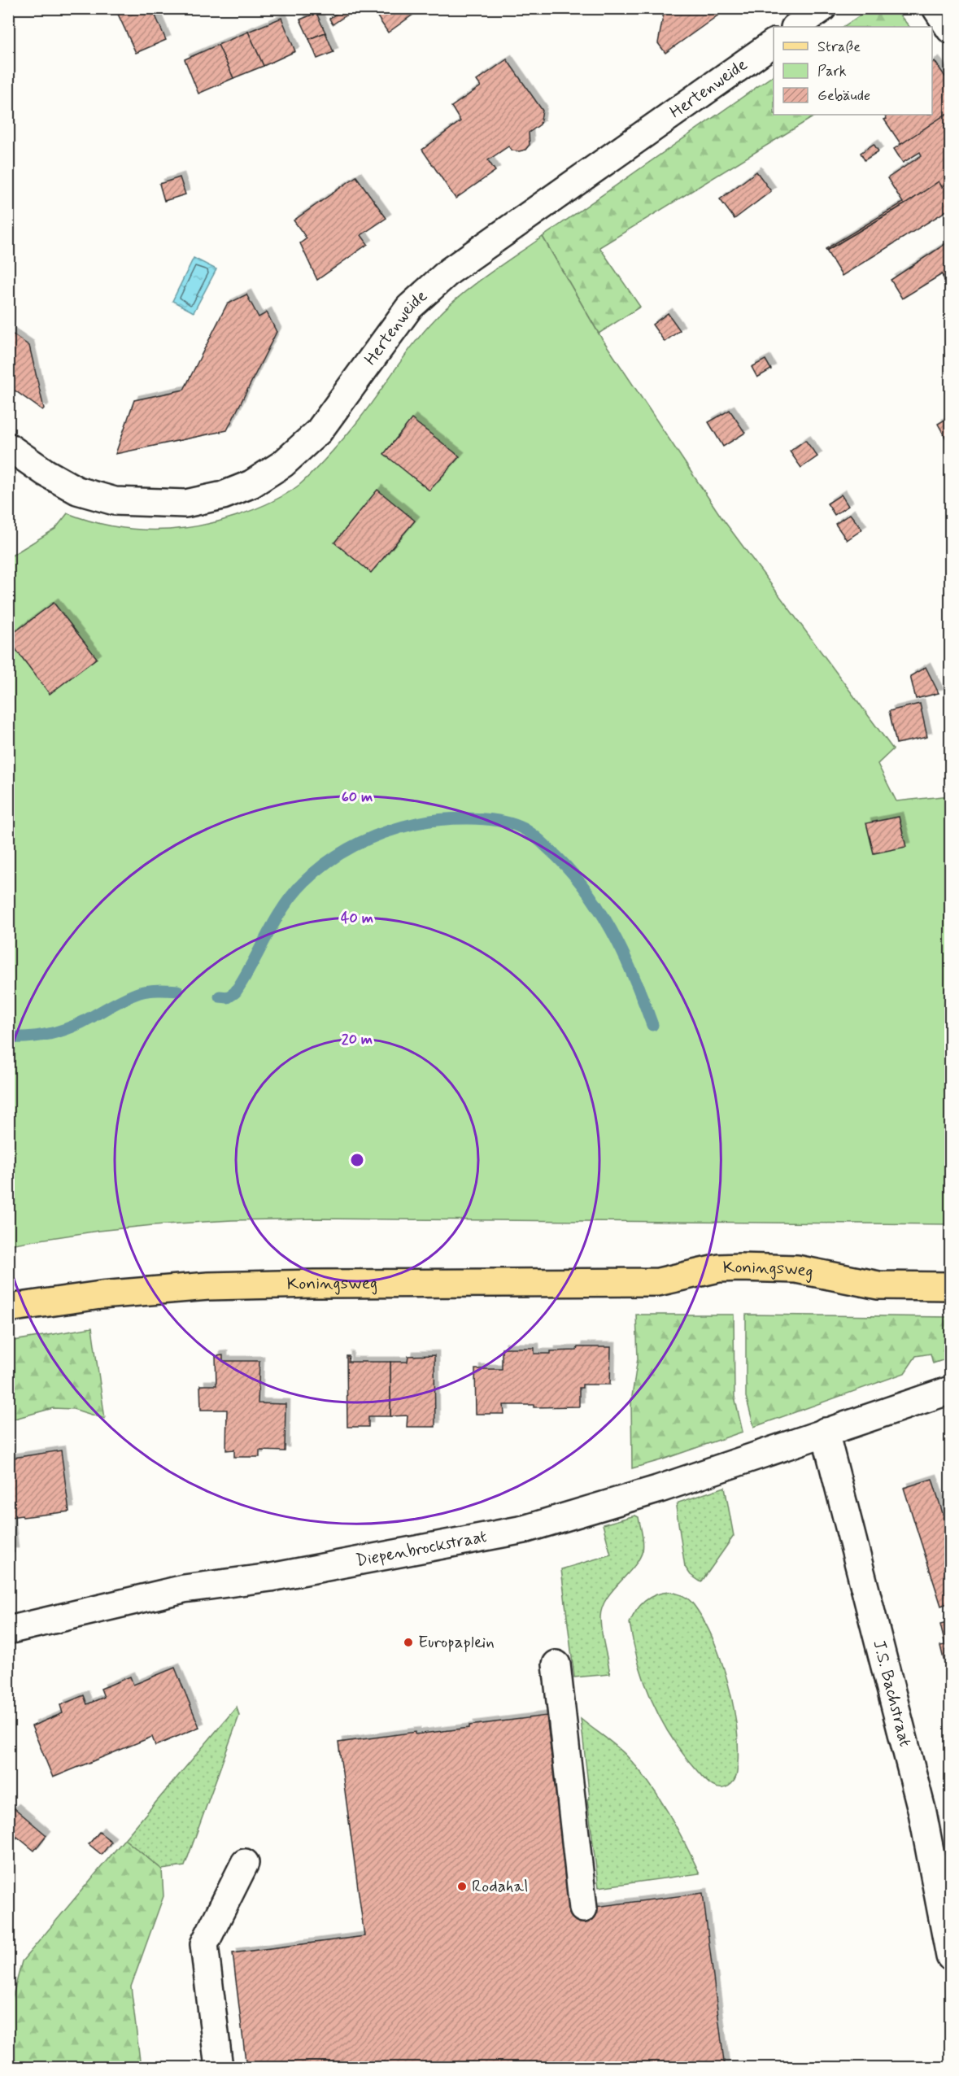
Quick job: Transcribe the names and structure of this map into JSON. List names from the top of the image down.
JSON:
{
  "streets": {
    "main road": ["Koningsweg"],
    "street": ["Hertenweide", "Diepenbrockstraat", "J.S. Bachstraat"]
  },
  "crossings": [
    ["Diepenbrockstraat", "J.S. Bachstraat"]
  ],
  "places": ["Europaplein", "Rodahal"],
  "legend": ["Straße", "Park", "Gebäude"],
  "rings": ["60 m", "40 m", "20 m"]
}
